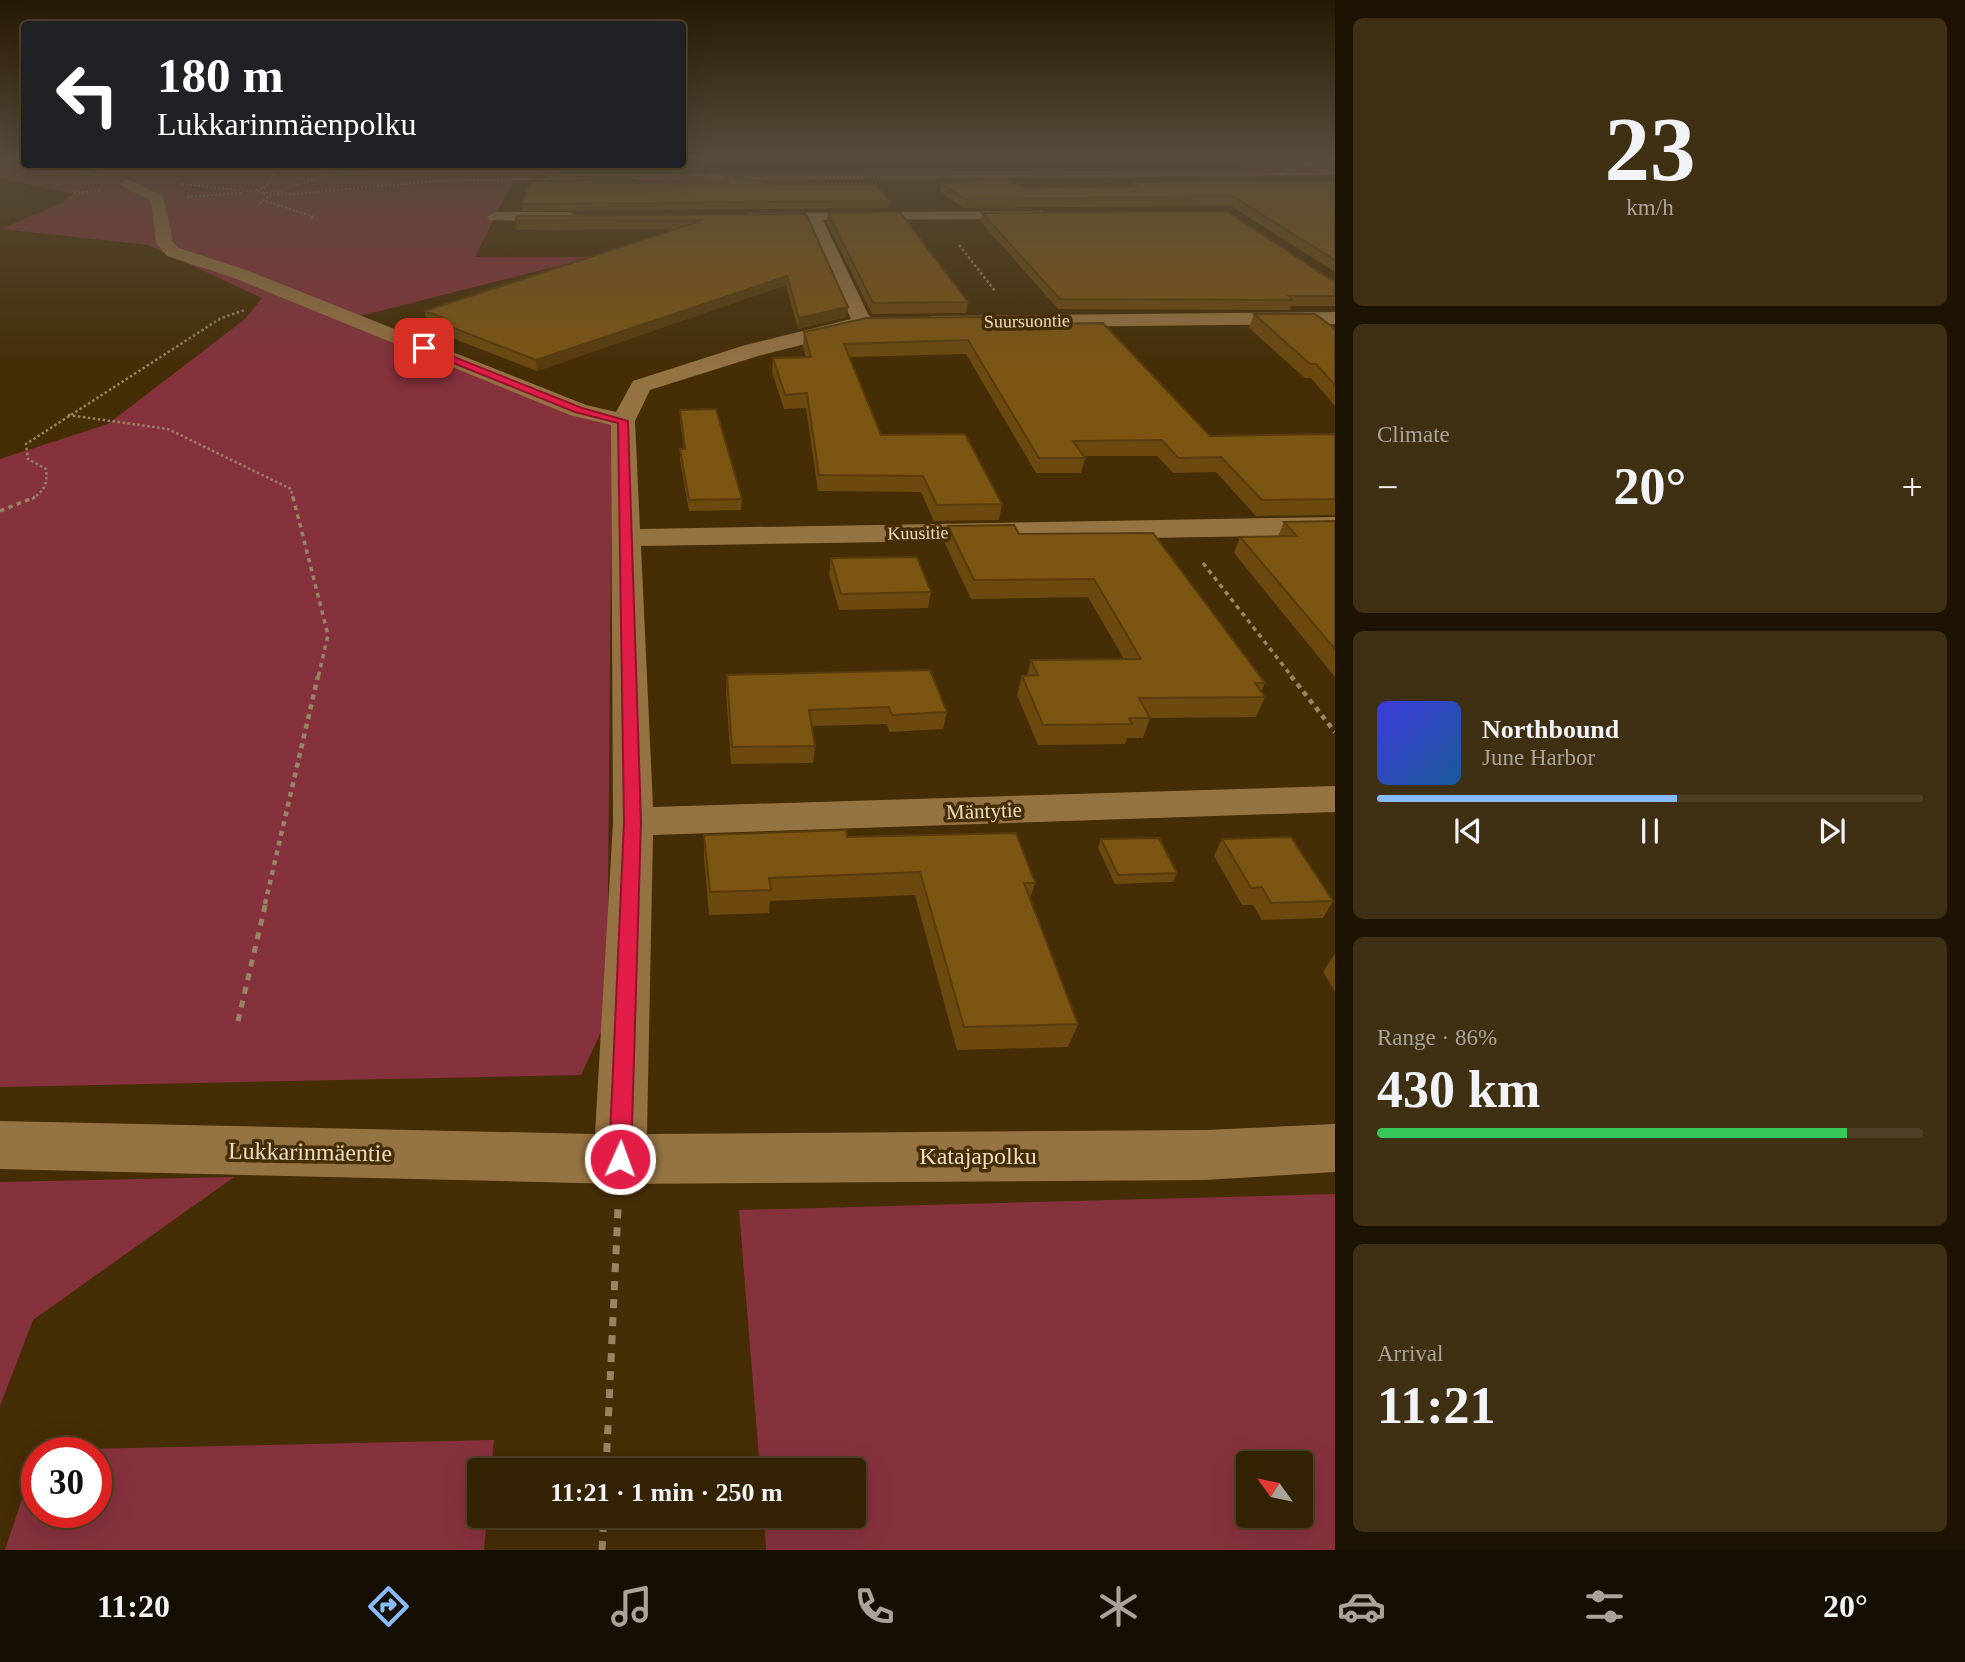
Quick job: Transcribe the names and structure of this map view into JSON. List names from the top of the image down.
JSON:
{
  "streets": {
    "street": [
      "Suursuontie",
      "Kuusitie",
      "Mäntytie",
      "Lukkarinmäentie",
      "Katajapolku"
    ]
  },
  "crossings": [
    ["Lukkarinmäentie", "Katajapolku"]
  ],
  "north": "top left",
  "page": {
    "tile": [
      ["23", "km/h"],
      "Climate",
      ["Range · 86%", "430 km"],
      ["Arrival", "11:21"]
    ],
    "turn": ["180 m", "Lukkarinmäenpolku"],
    "heat": ["−", "20°", "+"],
    "song": ["Northbound", "June Harbor"],
    "limit": "30",
    "trip": "11:21 · 1 min · 250 m",
    "tabs": ["11:20", "20°"]
  }
}
